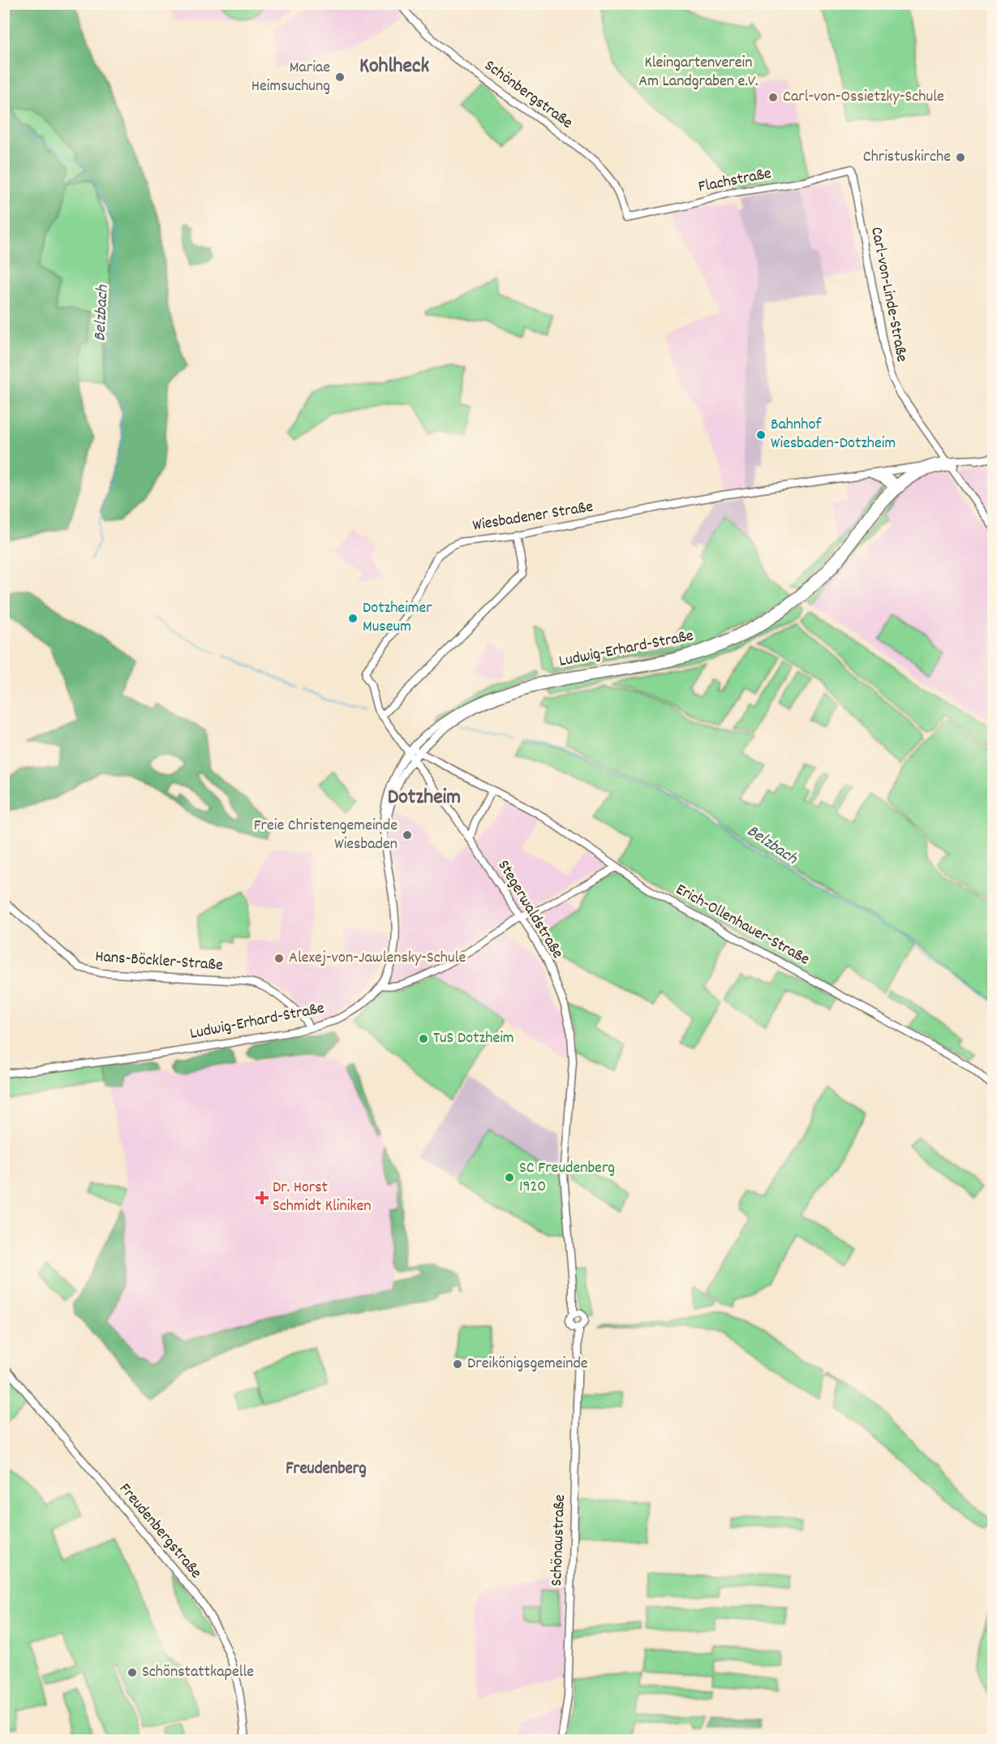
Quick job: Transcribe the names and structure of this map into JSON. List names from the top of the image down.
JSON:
{
  "streets": {
    "street": [
      "Schönbergstraße",
      "Flachstraße",
      "Carl-von-Linde-Straße",
      "Wiesbadener Straße",
      "Ludwig-Erhard-Straße",
      "Stegerwaldstraße",
      "Erich-Ollenhauer-Straße",
      "Hans-Böckler-Straße",
      "Freudenbergstraße",
      "Schönaustraße"
    ]
  },
  "crossings": [
    ["Schönbergstraße", "Flachstraße"],
    ["Flachstraße", "Carl-von-Linde-Straße"],
    ["Carl-von-Linde-Straße", "Ludwig-Erhard-Straße"],
    ["Wiesbadener Straße", "Ludwig-Erhard-Straße"],
    ["Wiesbadener Straße", "Stegerwaldstraße"],
    ["Ludwig-Erhard-Straße", "Stegerwaldstraße"],
    ["Ludwig-Erhard-Straße", "Erich-Ollenhauer-Straße"],
    ["Ludwig-Erhard-Straße", "Hans-Böckler-Straße"],
    ["Stegerwaldstraße", "Erich-Ollenhauer-Straße"],
    ["Stegerwaldstraße", "Schönaustraße"]
  ],
  "districts": ["Kohlheck", "Dotzheim", "Freudenberg"],
  "water": ["Belzbach"],
  "parks": ["Kleingartenverein Am Landgraben e.V."],
  "places": {
    "other": [
      "Mariae Heimsuchung",
      "Carl-von-Ossietzky-Schule",
      "Christuskirche",
      "Bahnhof Wiesbaden-Dotzheim",
      "Dotzheimer Museum",
      "Freie Christengemeinde Wiesbaden",
      "Alexej-von-Jawlensky-Schule",
      "TuS Dotzheim",
      "SC Freudenberg 1920",
      "Dreikönigsgemeinde",
      "Schönstattkapelle"
    ],
    "health": ["Dr. Horst Schmidt Kliniken"]
  }
}
